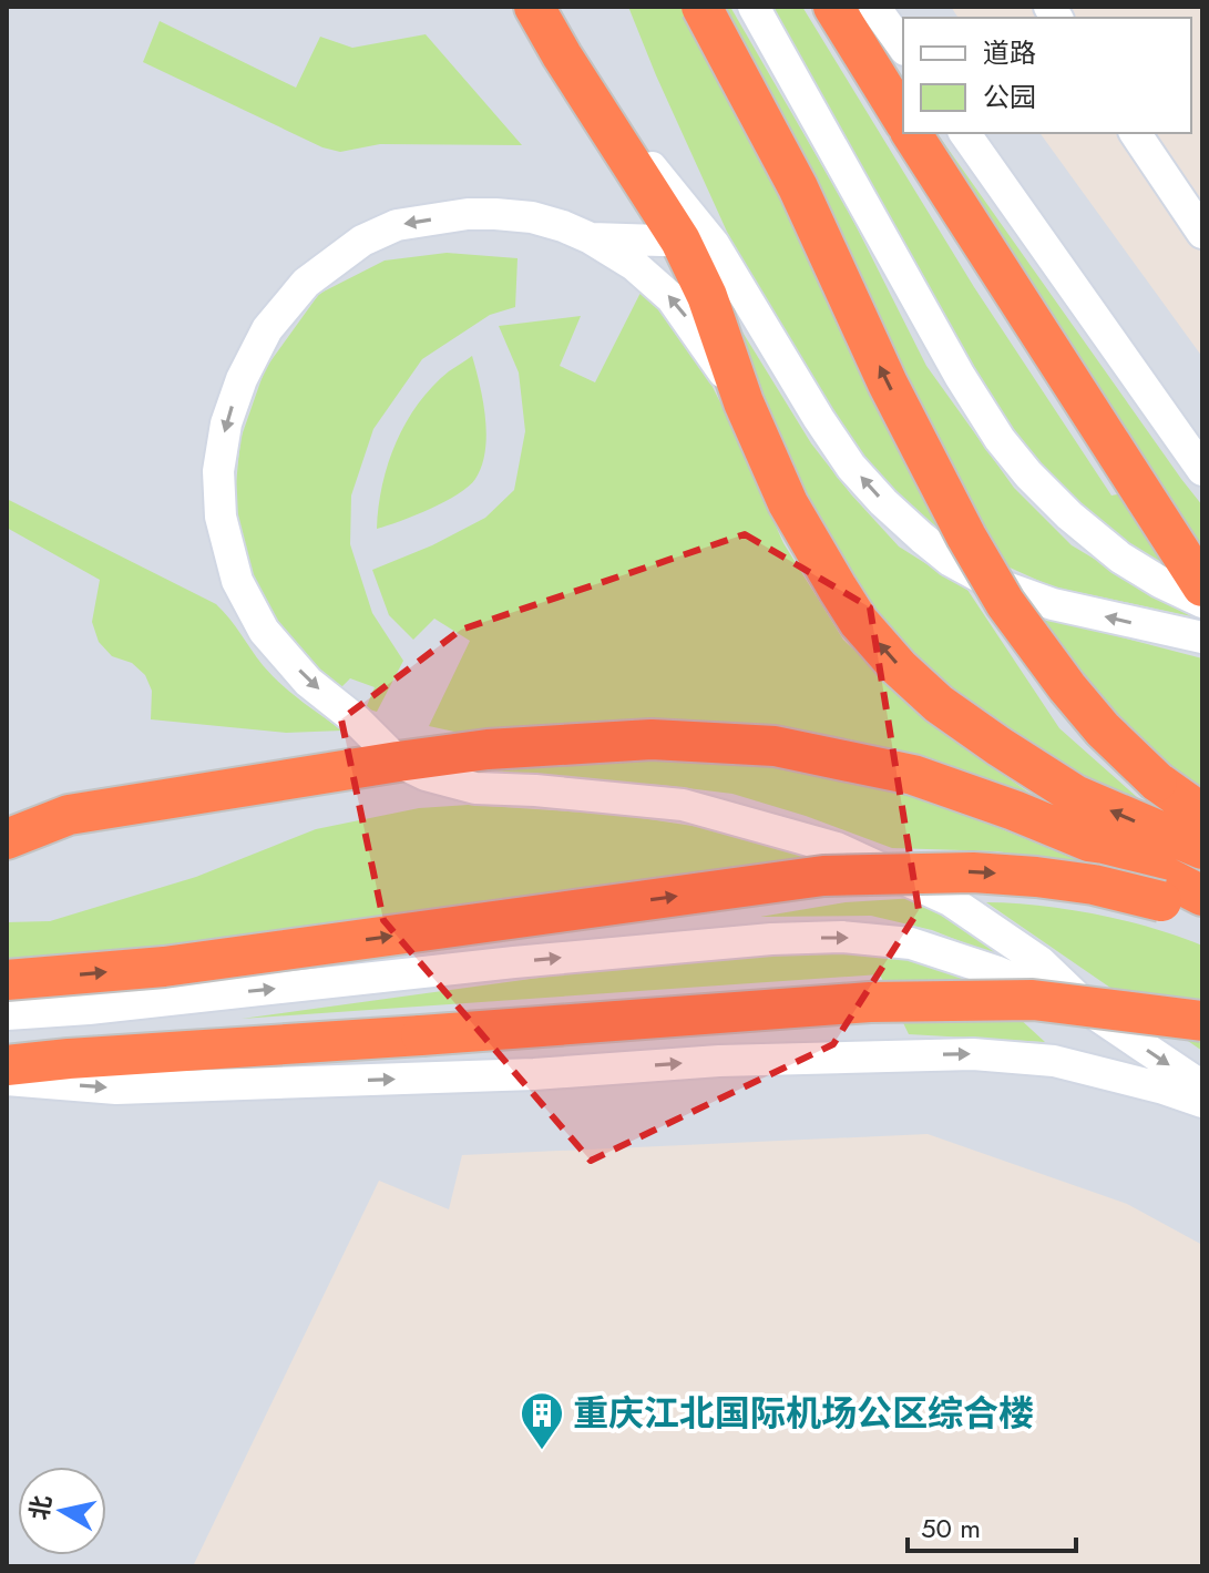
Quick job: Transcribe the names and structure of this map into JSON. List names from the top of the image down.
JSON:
{
  "places": {
    "building": ["重庆江北国际机场公区综合楼"]
  },
  "legend": ["道路", "公园"],
  "scale_bar": "50 m",
  "north": "left"
}
